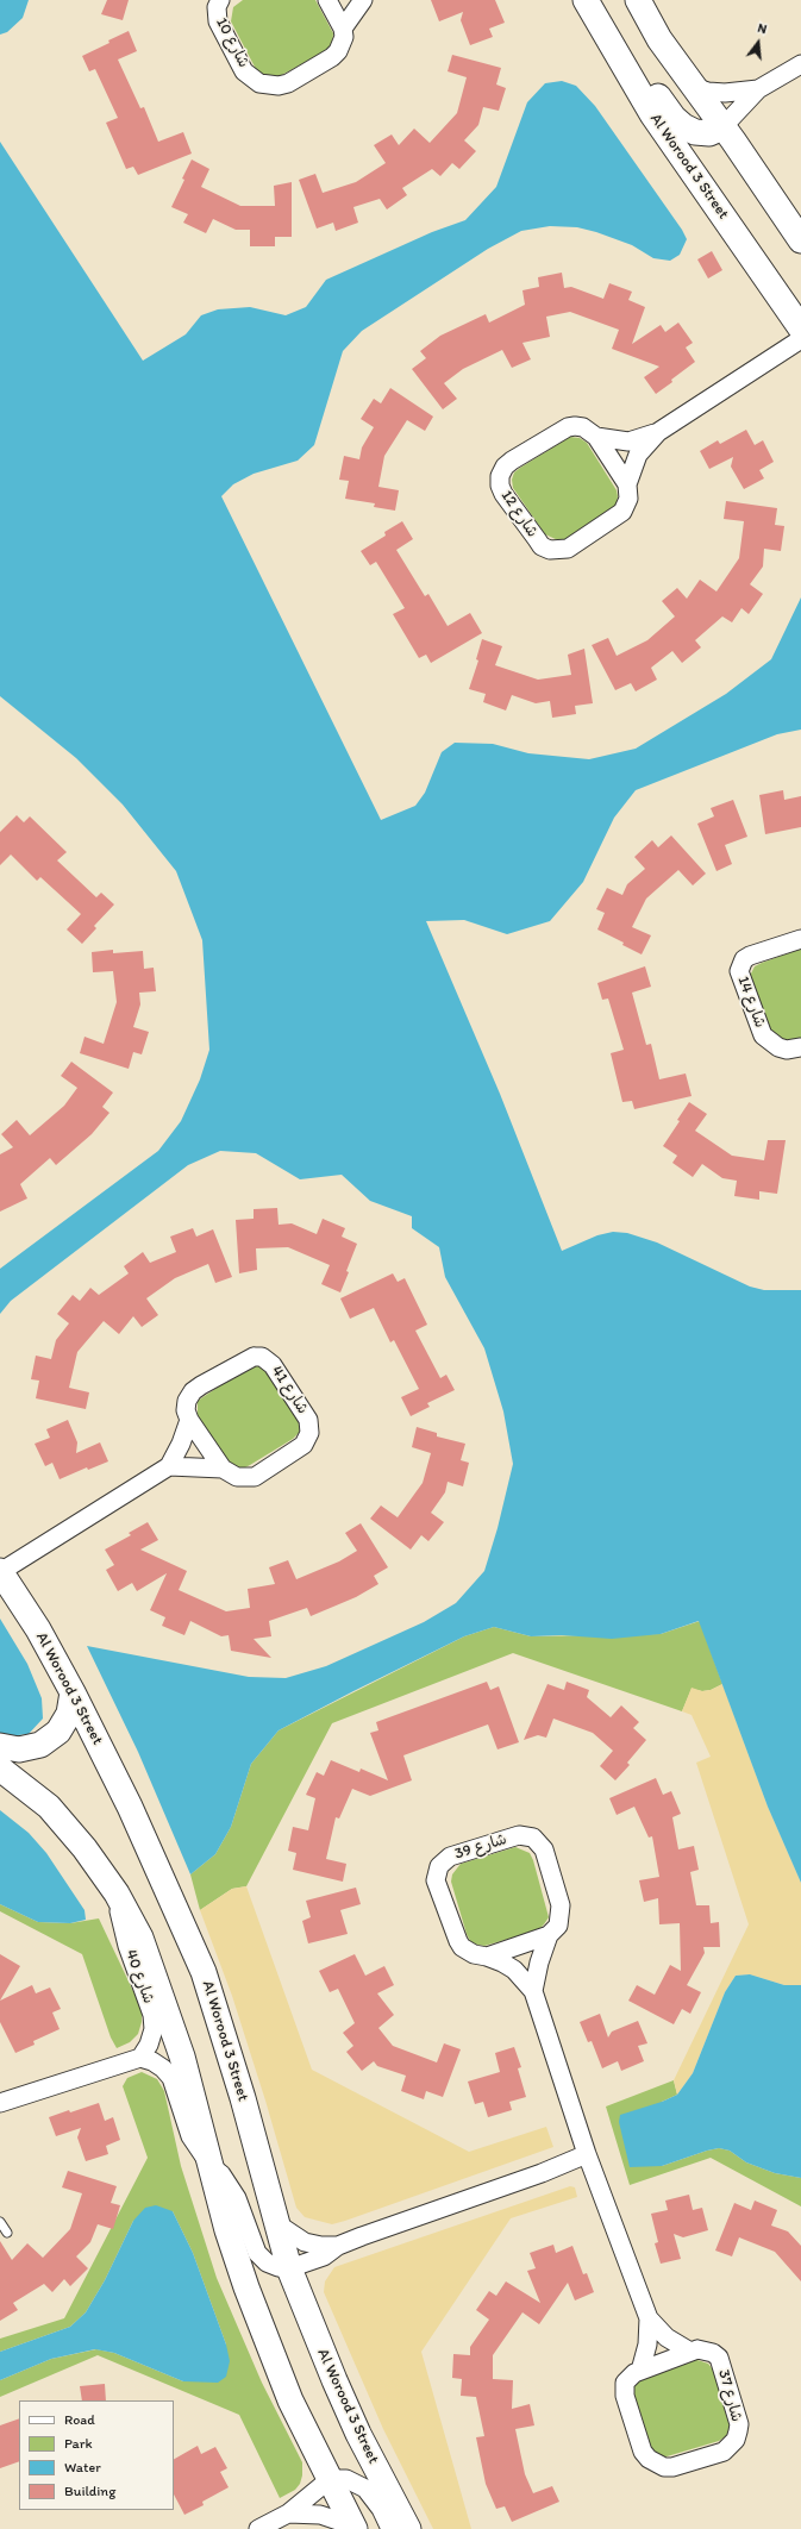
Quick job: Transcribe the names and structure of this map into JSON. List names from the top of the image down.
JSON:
{
  "streets": {
    "street": [
      "شارع 10",
      "Al Worood 3 Street",
      "شارع 12",
      "شارع 14",
      "شارع 41",
      "شارع 39",
      "شارع 40",
      "شارع 37"
    ]
  },
  "crossings": [
    ["شارع 39", "شارع 37"]
  ],
  "legend": [
    "Road",
    "Park",
    "Water",
    "Building"
  ],
  "north": "top"
}
